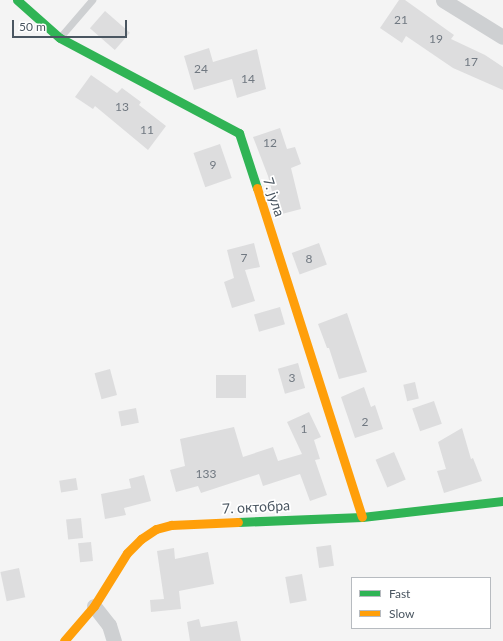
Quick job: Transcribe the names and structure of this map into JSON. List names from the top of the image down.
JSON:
{
  "streets": {
    "street": ["7. јула", "7. октобра"]
  },
  "crossings": [
    ["7. јула", "7. октобра"]
  ],
  "house_numbers": [
    "21",
    "19",
    "17",
    "24",
    "14",
    "13",
    "11",
    "12",
    "9",
    "7",
    "8",
    "3",
    "2",
    "1",
    "133"
  ],
  "legend": ["Fast", "Slow"],
  "scale_bar": "50 m"
}
